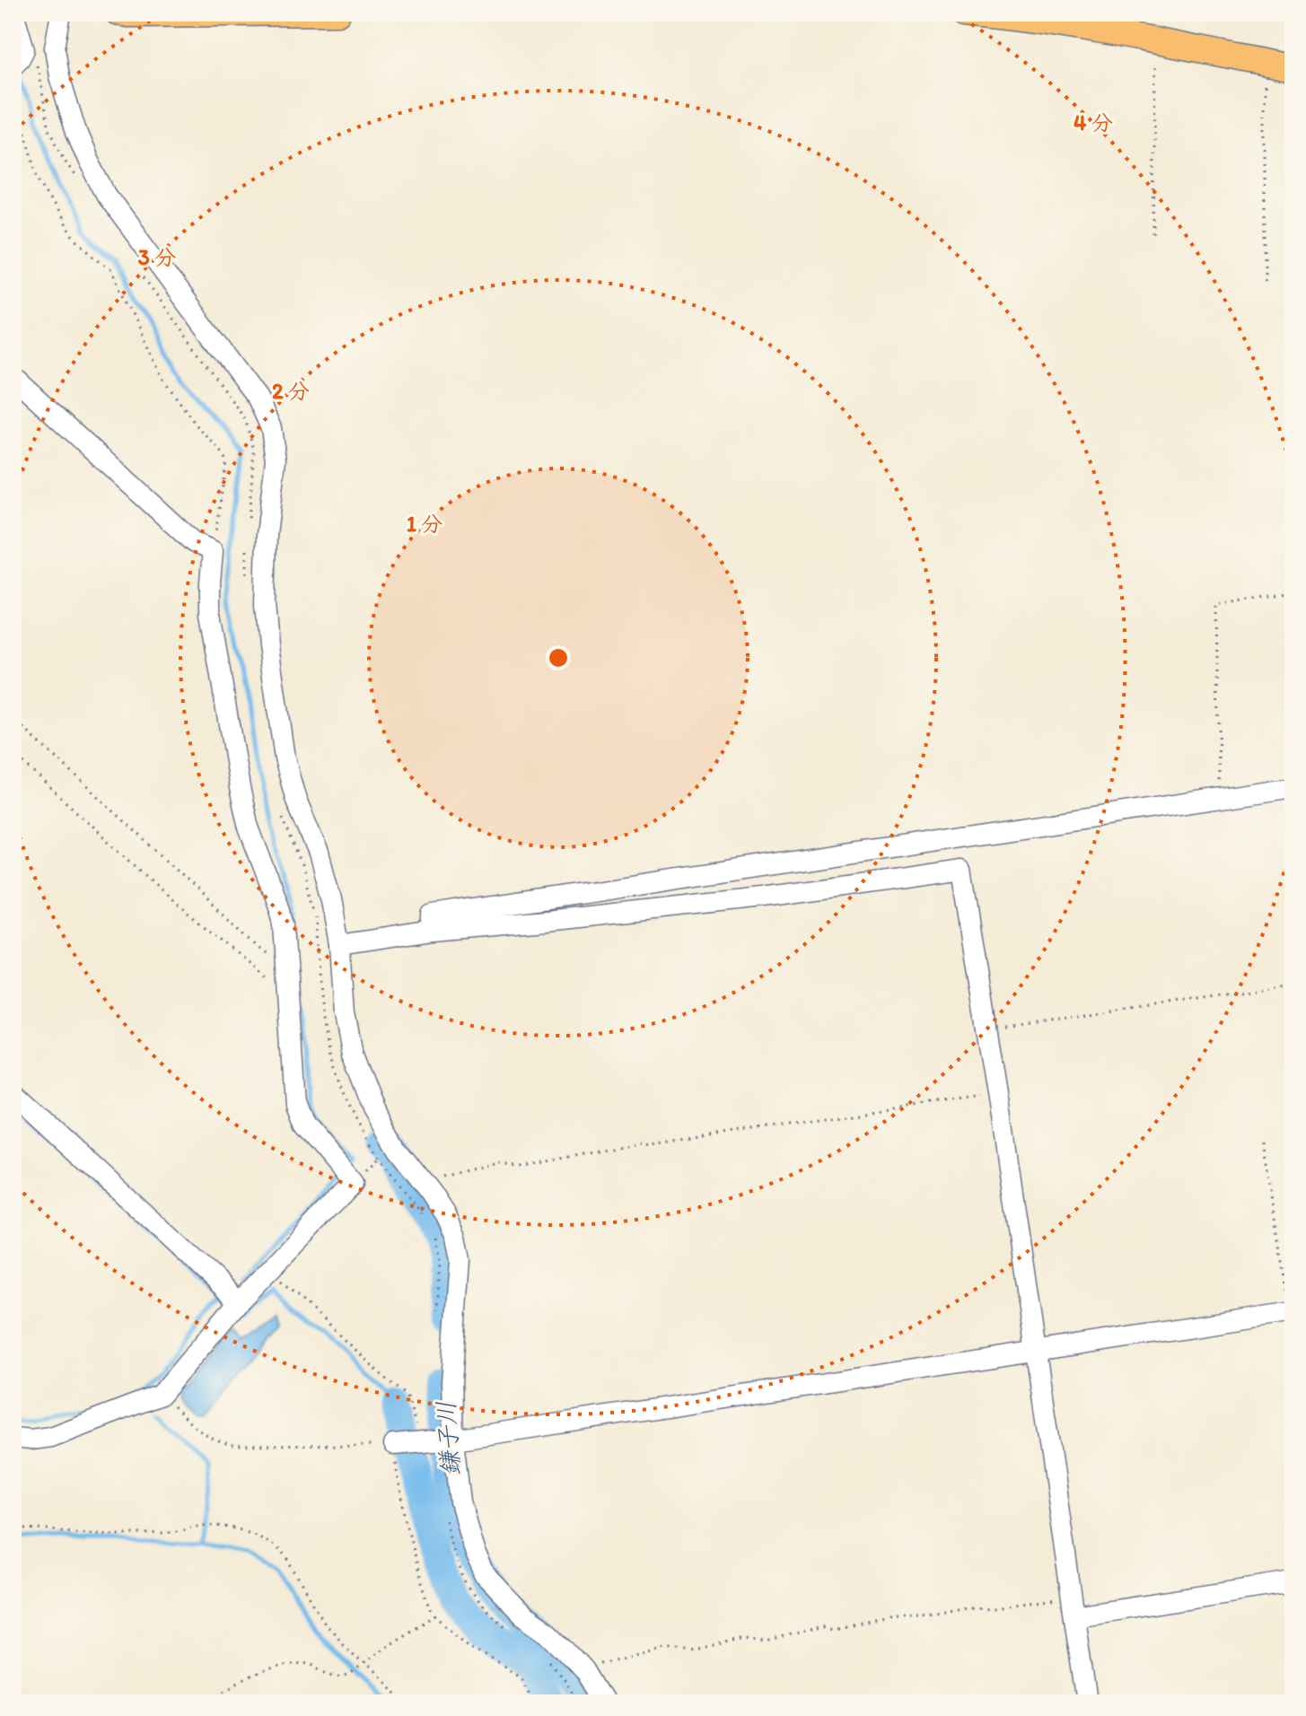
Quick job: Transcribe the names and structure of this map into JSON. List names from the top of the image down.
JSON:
{
  "water": ["鎌子川"],
  "rings": [
    "4 分",
    "3 分",
    "2 分",
    "1 分"
  ]
}
